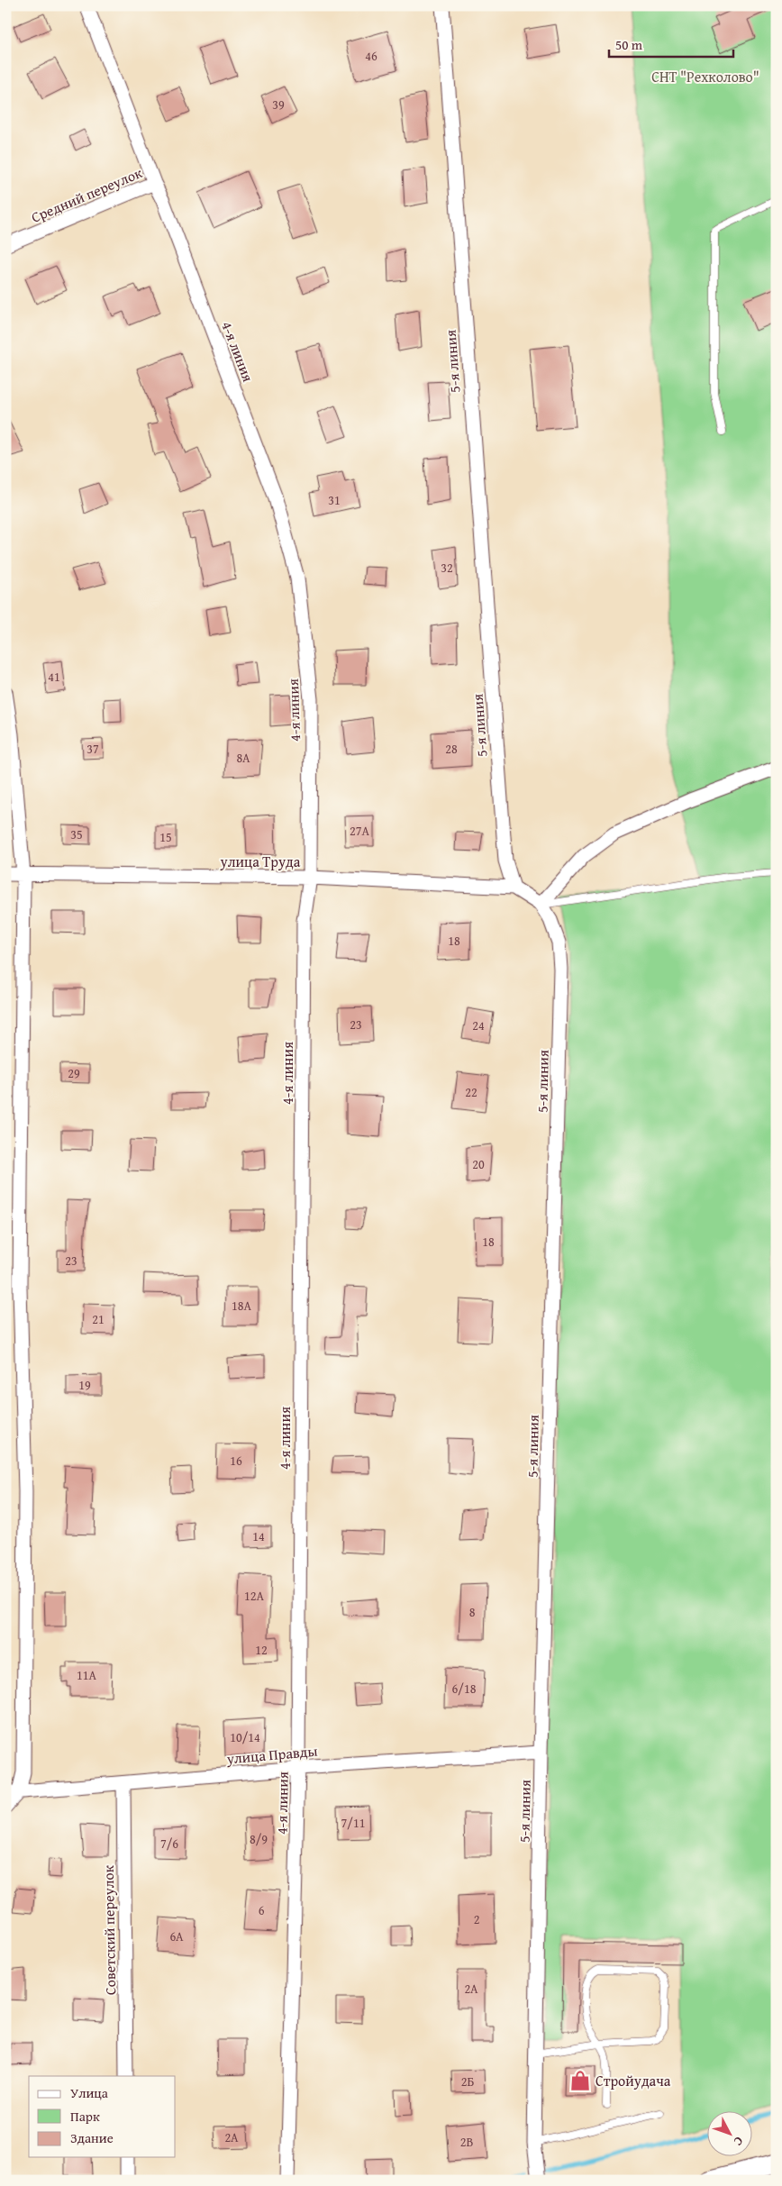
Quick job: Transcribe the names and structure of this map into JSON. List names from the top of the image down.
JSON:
{
  "streets": {
    "street": [
      "Средний переулок",
      "4-я линия",
      "5-я линия",
      "улица Труда",
      "улица Правды",
      "Советский переулок"
    ]
  },
  "crossings": [
    ["Средний переулок", "4-я линия"],
    ["4-я линия", "улица Труда"],
    ["4-я линия", "улица Правды"],
    ["5-я линия", "улица Труда"],
    ["5-я линия", "улица Правды"],
    ["улица Правды", "Советский переулок"]
  ],
  "parks": ["СНТ \"Рехколово\""],
  "places": {
    "shop": ["Стройудача"]
  },
  "house_numbers": [
    "46",
    "39",
    "31",
    "32",
    "41",
    "37",
    "28",
    "8А",
    "27А",
    "35",
    "15",
    "18",
    "23",
    "24",
    "29",
    "22",
    "20",
    "18",
    "23",
    "18А",
    "21",
    "19",
    "16",
    "14",
    "12А",
    "8",
    "12",
    "11А",
    "6/18",
    "10/14",
    "7/11",
    "8/9",
    "7/6",
    "6",
    "2",
    "6А",
    "2А",
    "2Б",
    "2А",
    "2В"
  ],
  "legend": ["Улица", "Парк", "Здание"],
  "scale_bar": "50 m",
  "north": "bottom right"
}
